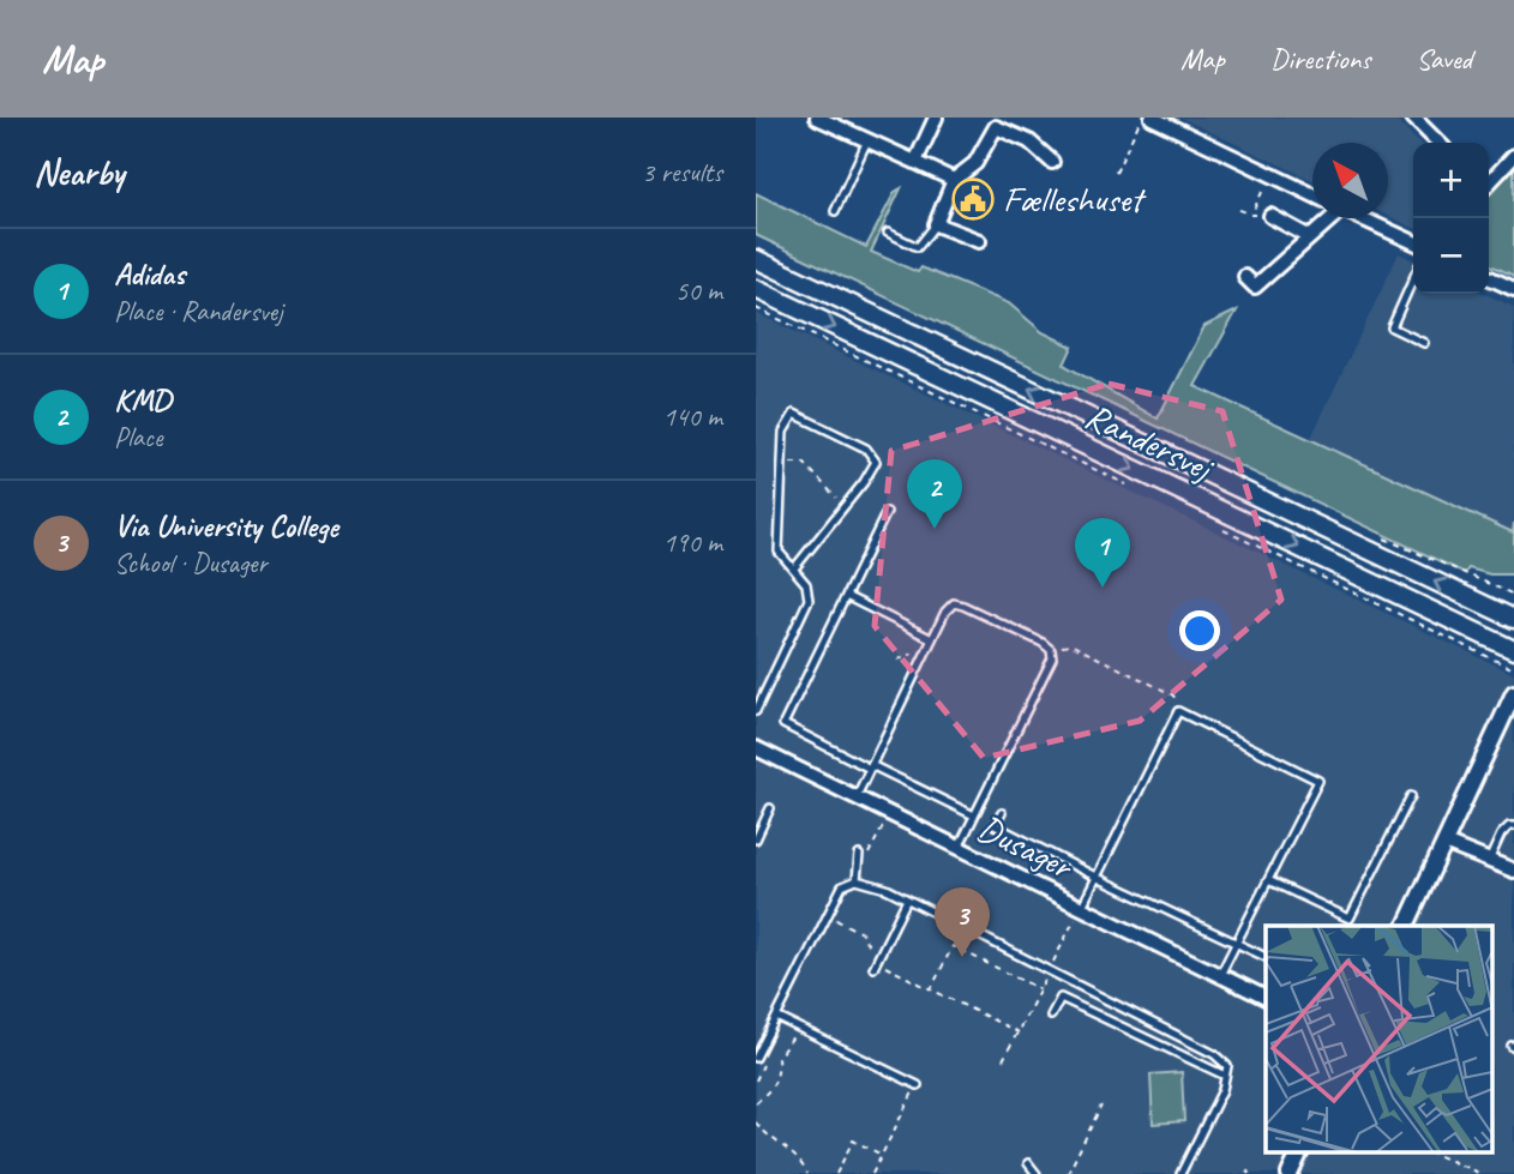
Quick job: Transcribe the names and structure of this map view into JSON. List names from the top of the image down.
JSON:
{
  "streets": {
    "main road": ["Randersvej"],
    "street": ["Dusager"]
  },
  "places": {
    "public building": ["Fælleshuset"]
  },
  "north": "top left",
  "page": {
    "header": "Map",
    "nav": ["Map", "Directions", "Saved"],
    "heading": ["Nearby", "3 results"],
    "map_buttons": ["+", "−"],
    "list": [
      {
        "mark": "1",
        "name": "Adidas",
        "note": "Place · Randersvej",
        "value": "50 m"
      },
      {
        "mark": "2",
        "name": "KMD",
        "note": "Place",
        "value": "140 m"
      },
      {
        "mark": "3",
        "name": "Via University College",
        "note": "School · Dusager",
        "value": "190 m"
      }
    ],
    "pins": ["2", "1", "3"]
  }
}
